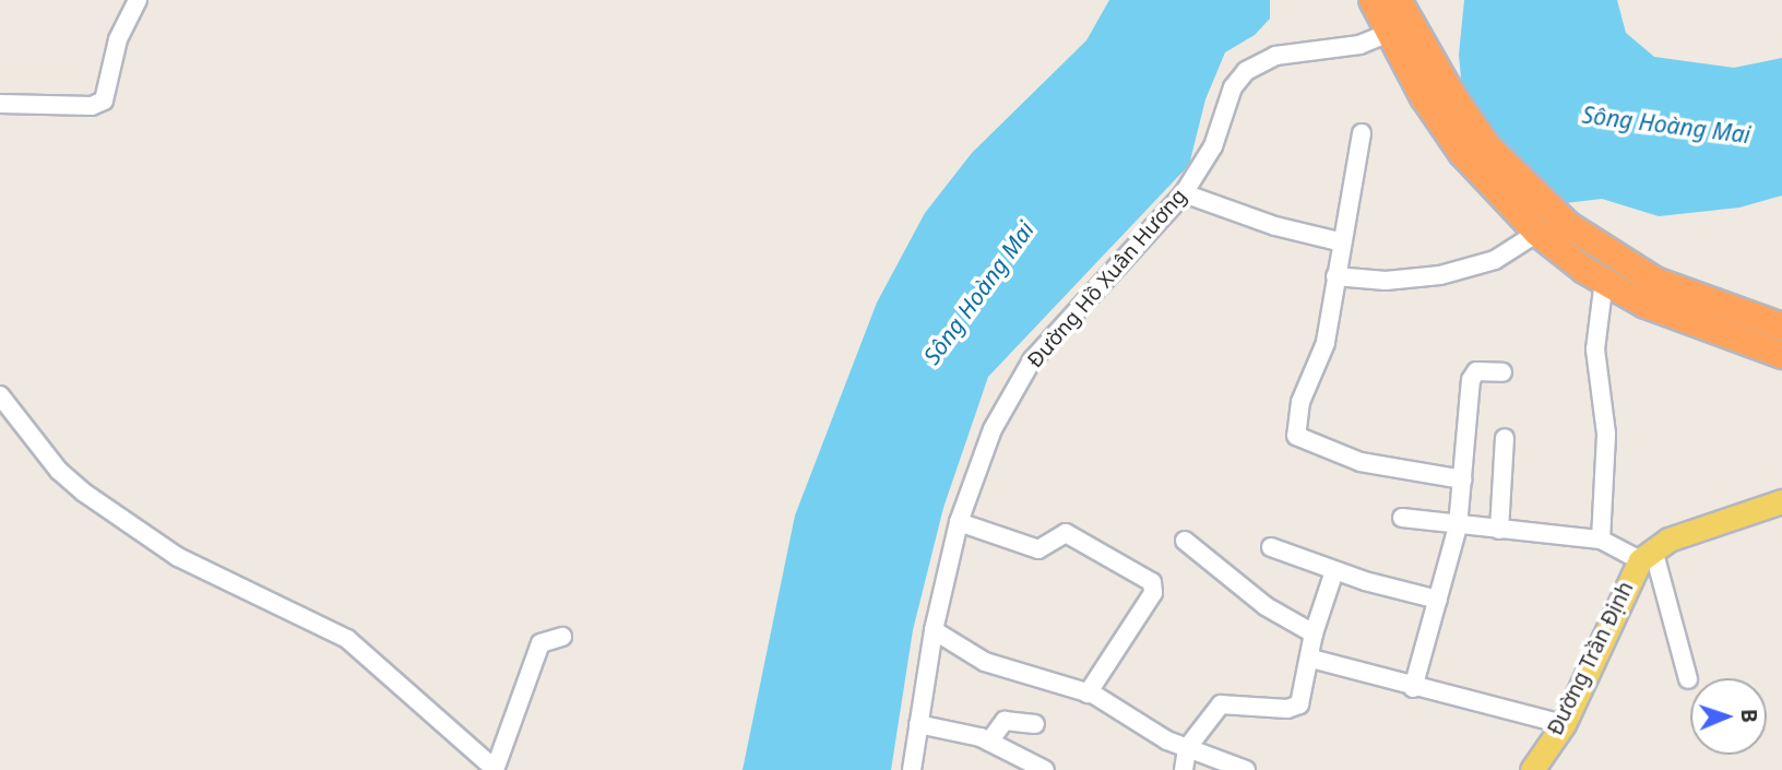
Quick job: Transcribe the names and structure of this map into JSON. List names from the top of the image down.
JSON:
{
  "streets": {
    "main road": ["Đường Trần Định"],
    "street": ["Đường Hồ Xuân Hương"]
  },
  "water": ["Sông Hoàng Mai"],
  "north": "right"
}
